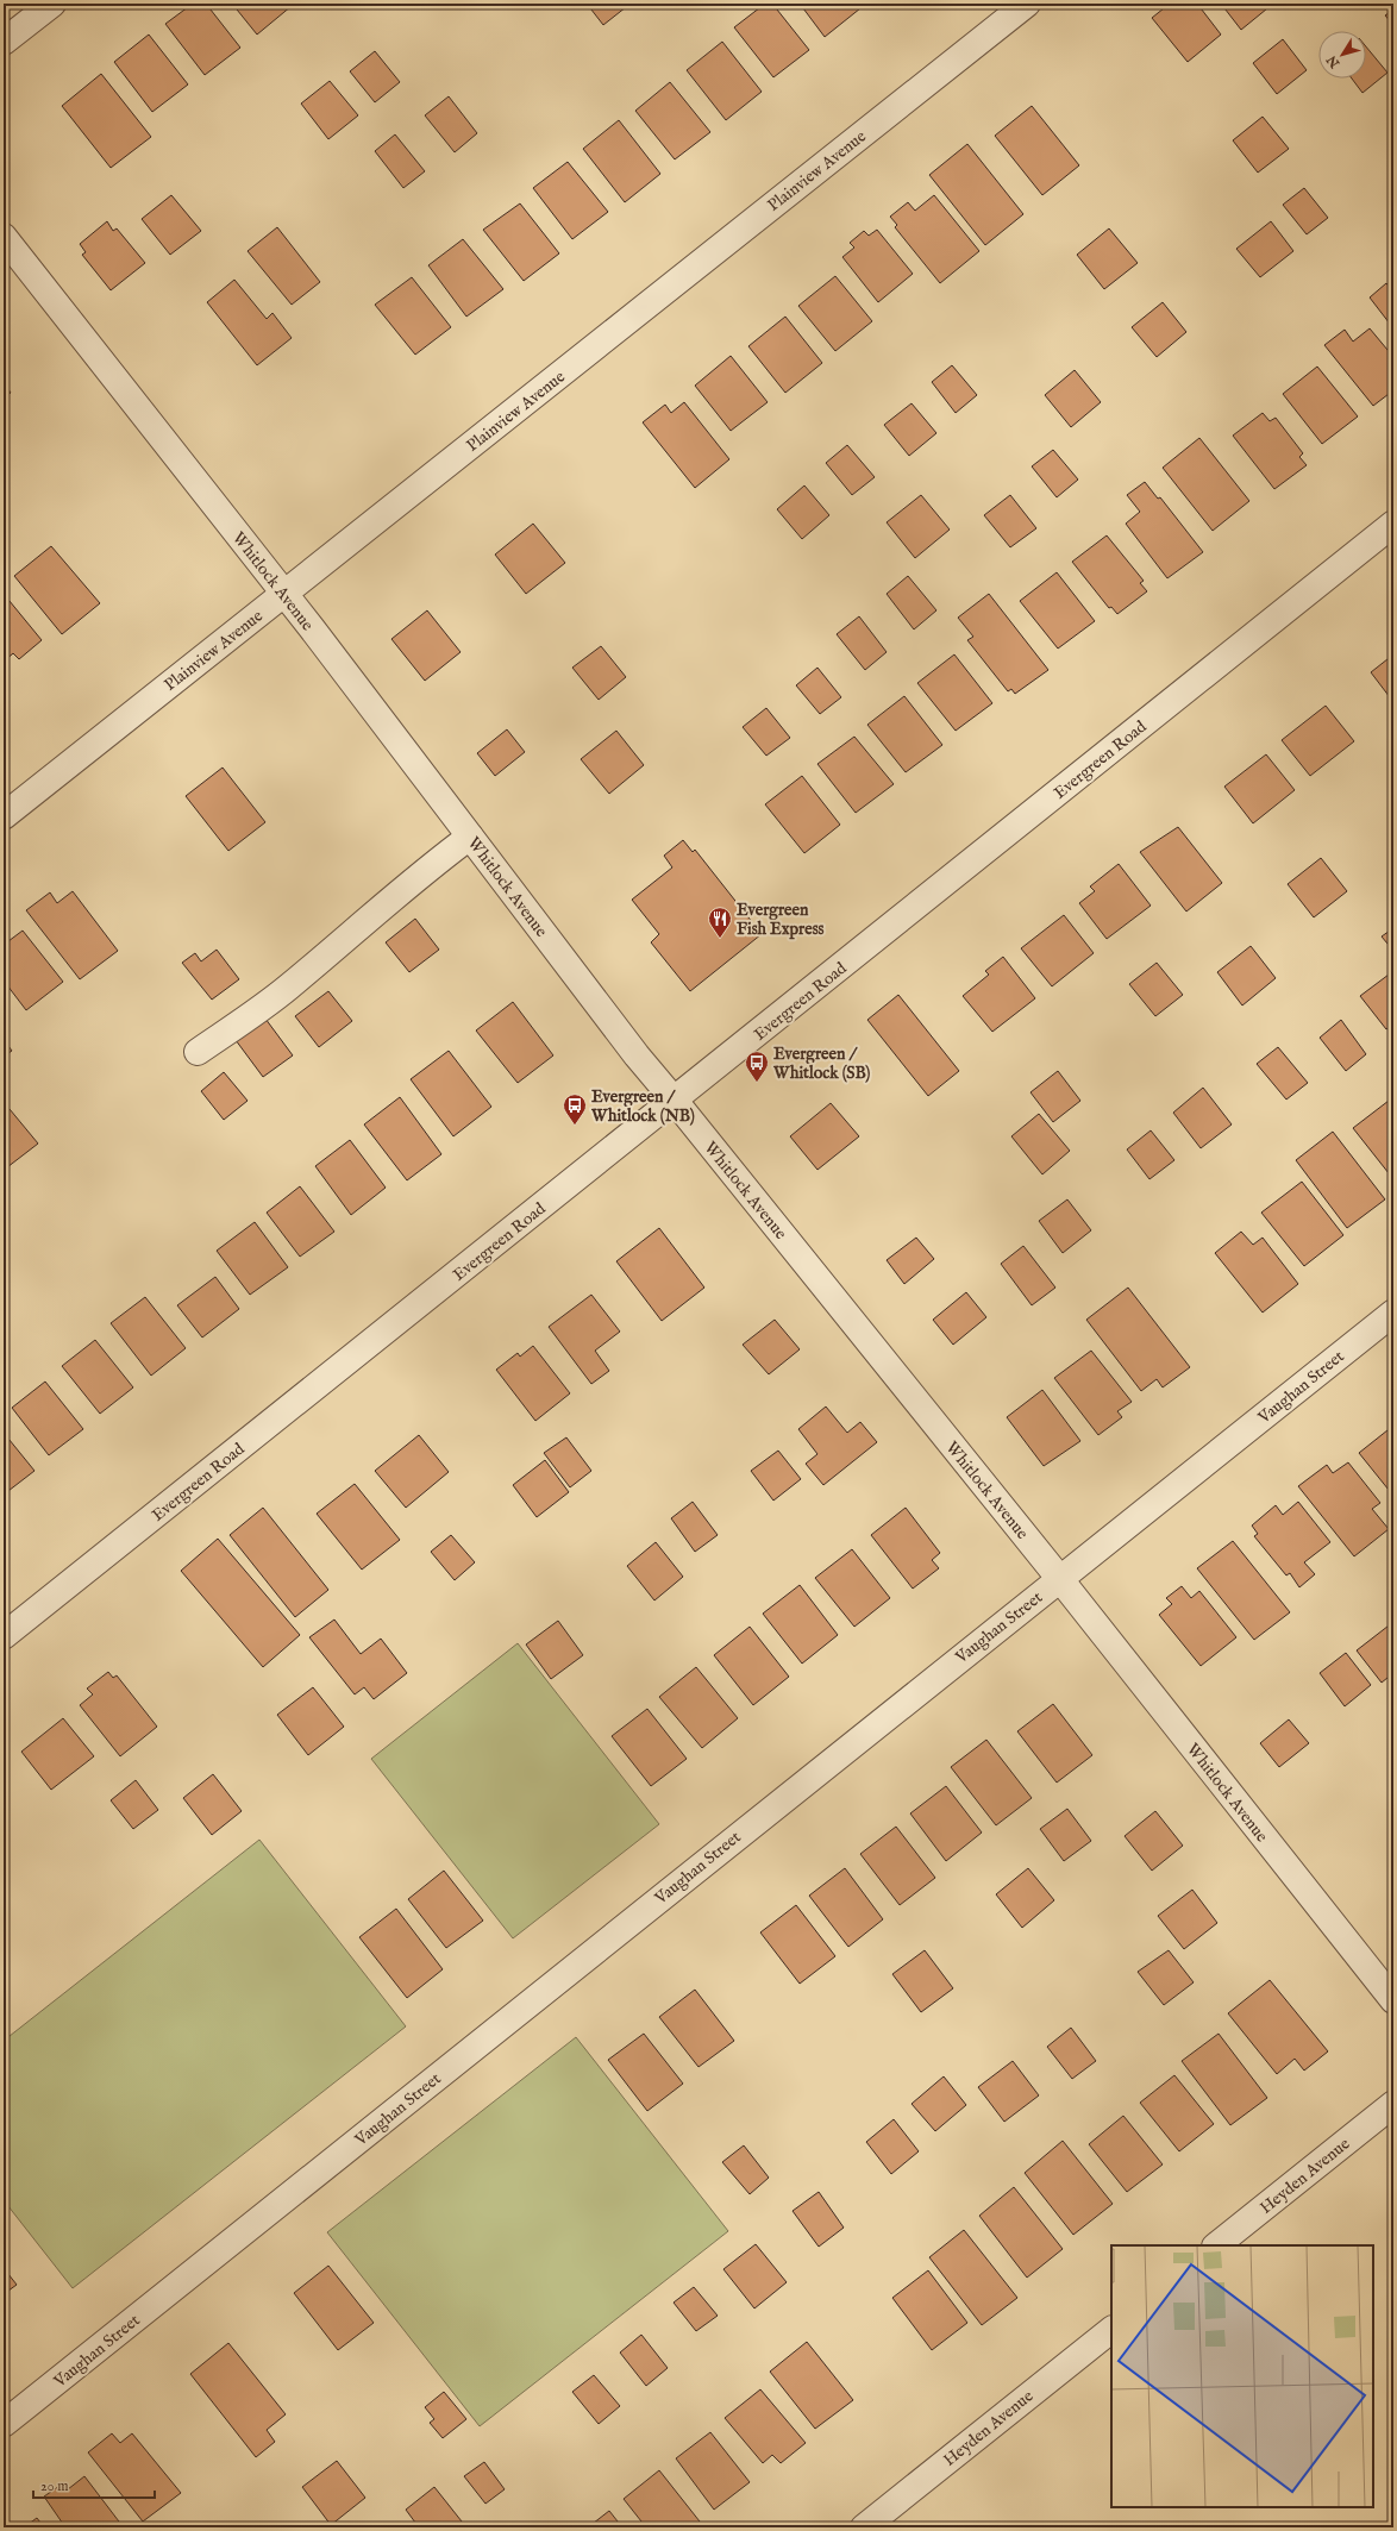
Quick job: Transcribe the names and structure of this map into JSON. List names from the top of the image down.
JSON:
{
  "streets": {
    "street": [
      "Plainview Avenue",
      "Whitlock Avenue",
      "Evergreen Road",
      "Vaughan Street",
      "Heyden Avenue"
    ]
  },
  "crossings": [
    ["Plainview Avenue", "Whitlock Avenue"],
    ["Whitlock Avenue", "Evergreen Road"],
    ["Whitlock Avenue", "Vaughan Street"]
  ],
  "places": {
    "restaurant": ["Evergreen Fish Express"],
    "bus stop": ["Evergreen / Whitlock (SB)", "Evergreen / Whitlock (NB)"]
  },
  "scale_bar": "20 m",
  "north": "bottom left"
}
